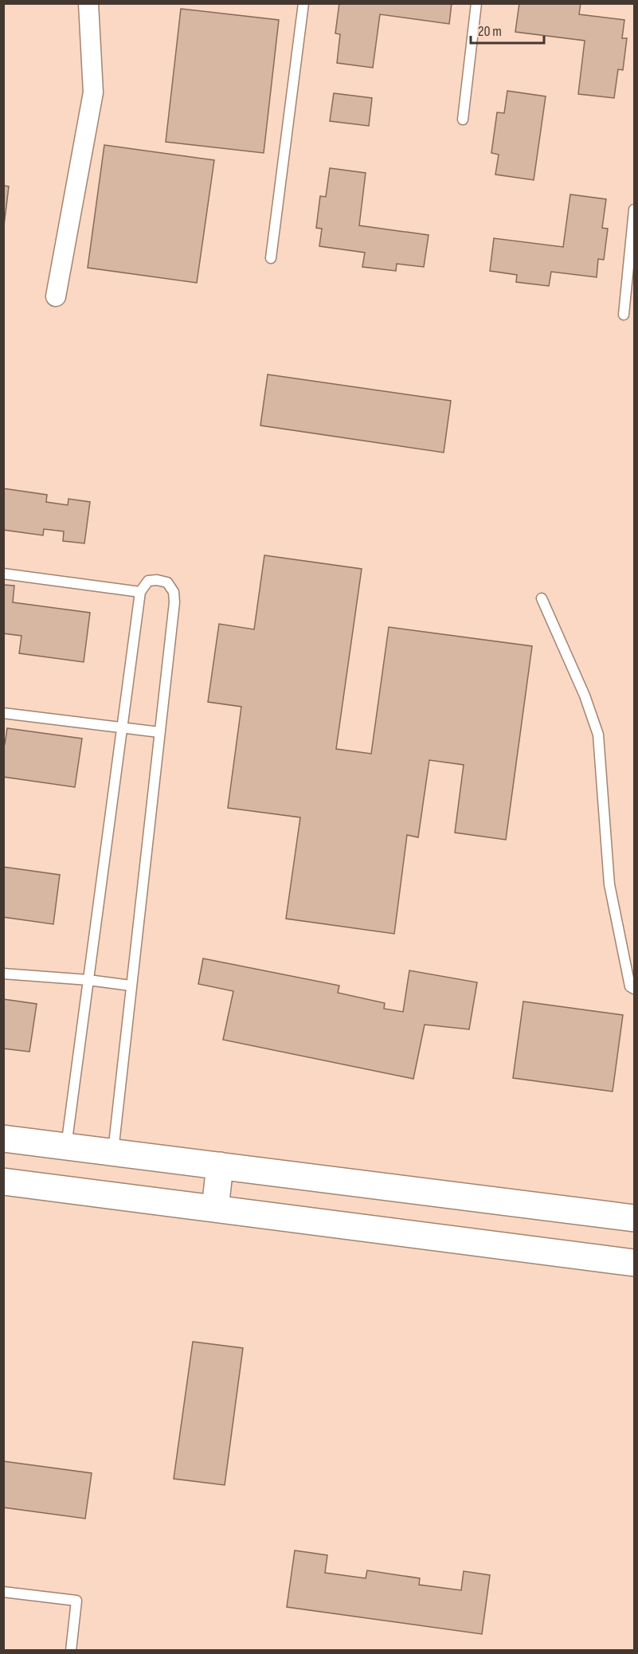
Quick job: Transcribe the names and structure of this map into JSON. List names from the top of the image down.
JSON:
{
  "scale_bar": "20 m"
}
